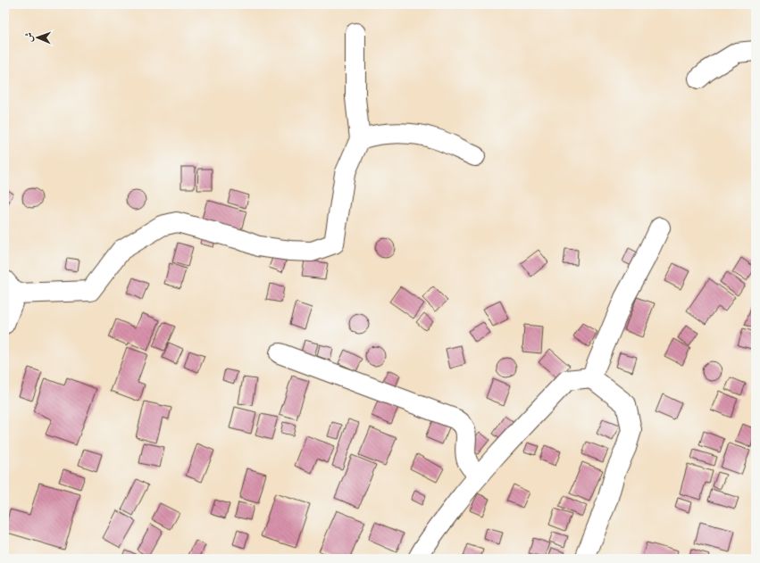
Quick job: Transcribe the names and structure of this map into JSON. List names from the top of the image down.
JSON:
{
  "north": "left"
}
